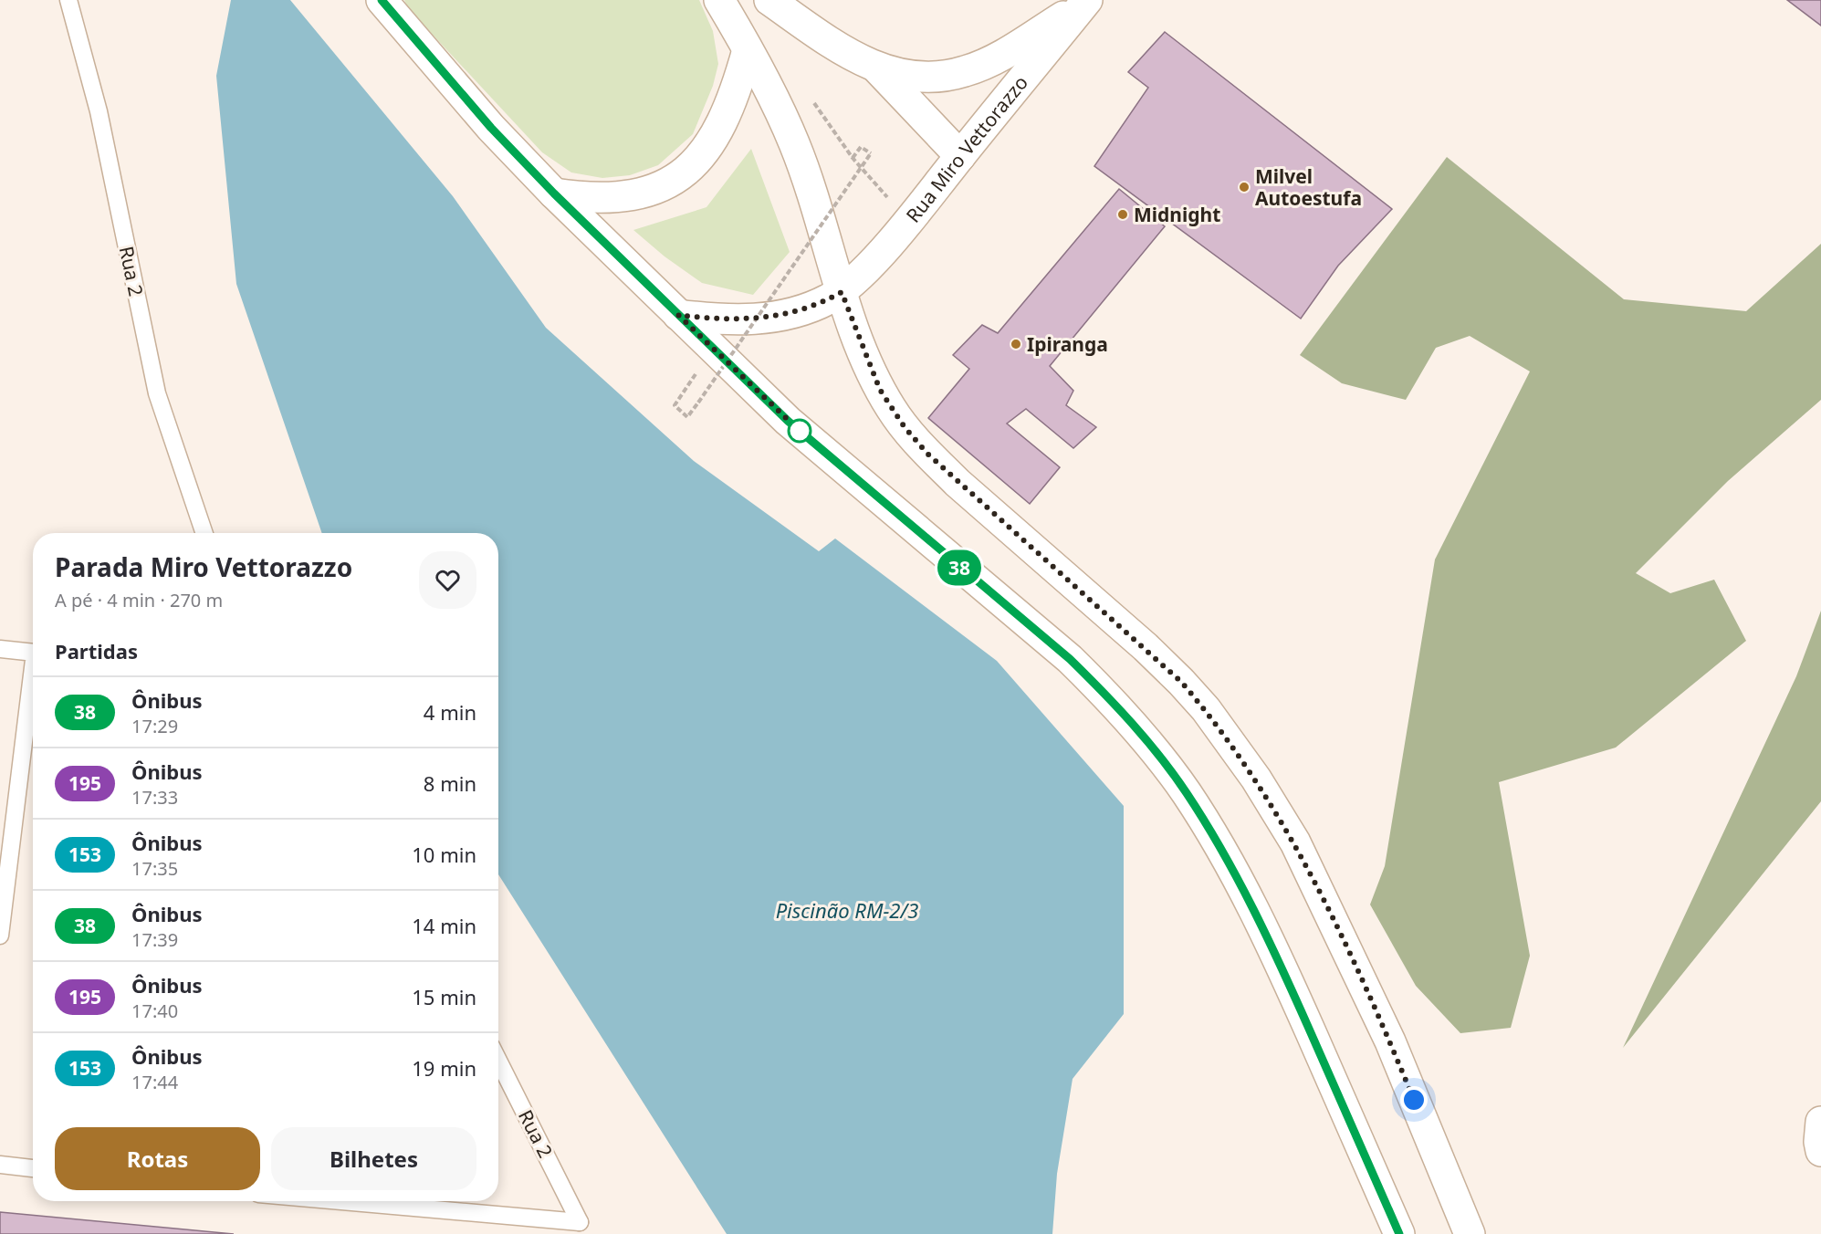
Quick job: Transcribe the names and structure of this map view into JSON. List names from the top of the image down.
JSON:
{
  "streets": {
    "main road": ["Rua Miro Vettorazzo"],
    "lane": ["Rua 2"]
  },
  "water": ["Piscinão RM-2/3"],
  "places": ["Milvel Autoestufa", "Midnight", "Ipiranga"],
  "lines": ["bus line 38"],
  "page": {
    "on_map": "38",
    "heading": [
      ["Parada Miro Vettorazzo", "A pé · 4 min · 270 m"],
      "Partidas"
    ],
    "list": [
      {
        "mark": "38",
        "name": "Ônibus",
        "note": "17:29",
        "value": "4 min"
      },
      {
        "mark": "195",
        "name": "Ônibus",
        "note": "17:33",
        "value": "8 min"
      },
      {
        "mark": "153",
        "name": "Ônibus",
        "note": "17:35",
        "value": "10 min"
      },
      {
        "mark": "38",
        "name": "Ônibus",
        "note": "17:39",
        "value": "14 min"
      },
      {
        "mark": "195",
        "name": "Ônibus",
        "note": "17:40",
        "value": "15 min"
      },
      {
        "mark": "153",
        "name": "Ônibus",
        "note": "17:44",
        "value": "19 min"
      }
    ],
    "buttons": ["Rotas", "Bilhetes"]
  }
}
